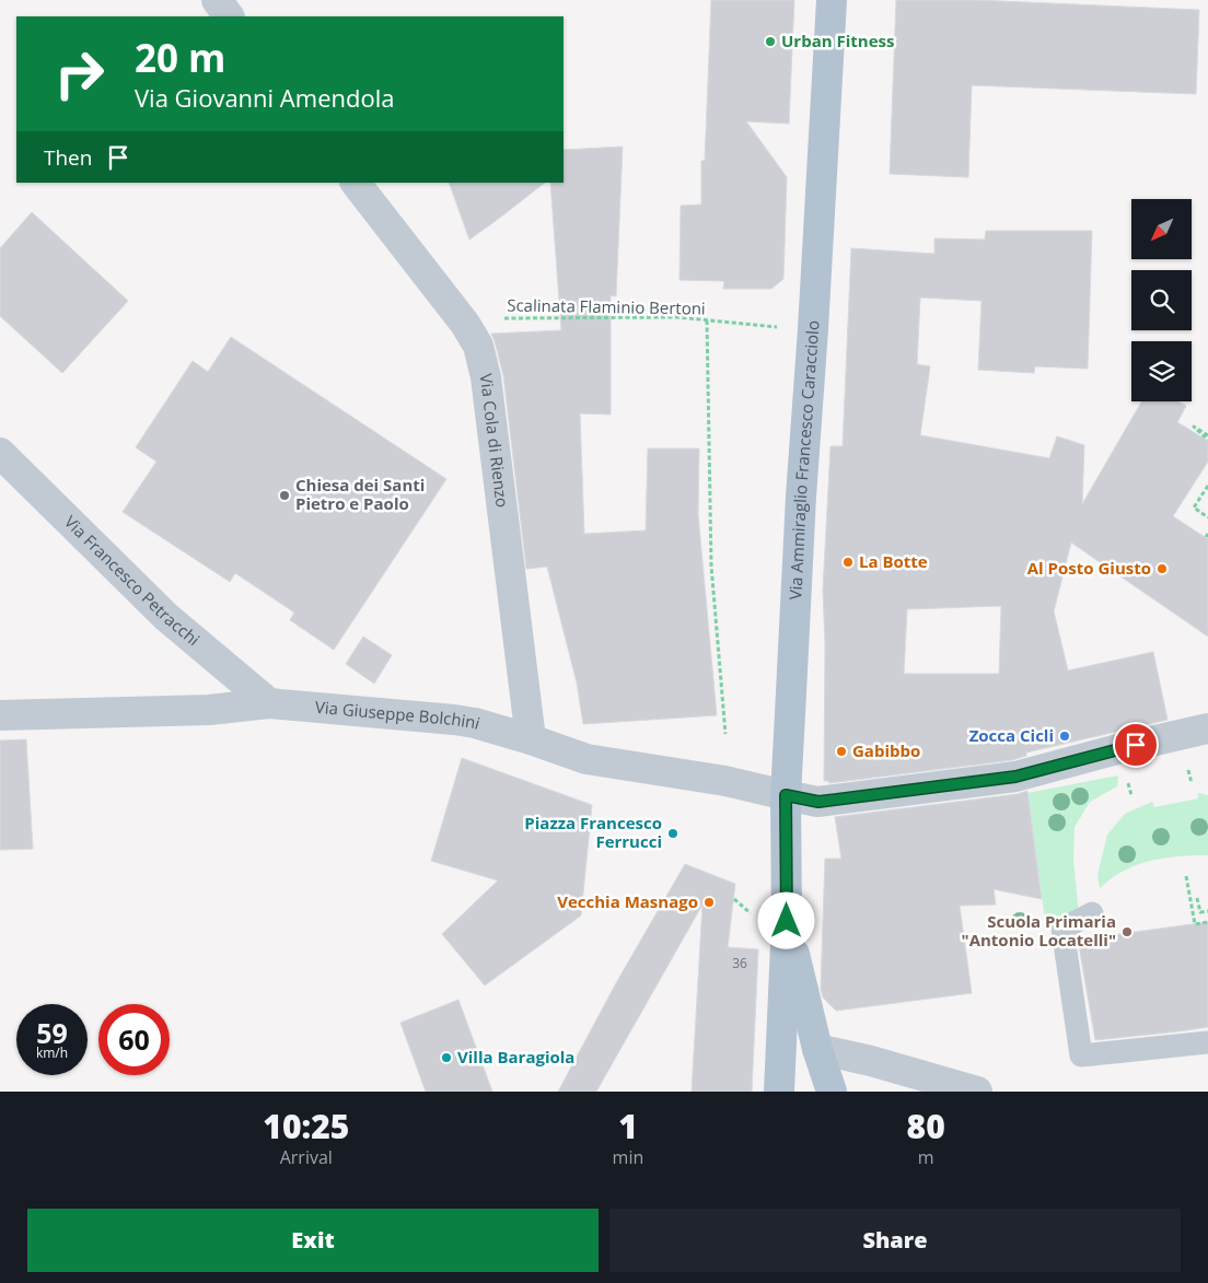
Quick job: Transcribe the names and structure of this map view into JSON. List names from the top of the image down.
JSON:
{
  "streets": {
    "main road": ["Via Ammiraglio Francesco Caracciolo"],
    "street": ["Via Cola di Rienzo", "Via Francesco Petracchi", "Via Giuseppe Bolchini"],
    "path": ["Scalinata Flaminio Bertoni"]
  },
  "crossings": [
    ["Scalinata Flaminio Bertoni", "Via Cola di Rienzo"],
    ["Scalinata Flaminio Bertoni", "Via Ammiraglio Francesco Caracciolo"],
    ["Via Cola di Rienzo", "Via Giuseppe Bolchini"],
    ["Via Ammiraglio Francesco Caracciolo", "Via Giuseppe Bolchini"],
    ["Via Francesco Petracchi", "Via Giuseppe Bolchini"]
  ],
  "places": [
    "Urban Fitness",
    "Chiesa dei Santi Pietro e Paolo",
    "La Botte",
    "Al Posto Giusto",
    "Zocca Cicli",
    "Gabibbo",
    "Piazza Francesco Ferrucci",
    "Vecchia Masnago",
    "Scuola Primaria \"Antonio Locatelli\"",
    "Villa Baragiola"
  ],
  "house_numbers": ["36"],
  "north": "bottom left",
  "page": {
    "turn": ["20 m", "Via Giovanni Amendola"],
    "then": "Then",
    "speed": "59 km/h",
    "limit": "60",
    "eta": [
      "10:25",
      "Arrival",
      "1",
      "min",
      "80",
      "m"
    ],
    "buttons": ["Exit", "Share"]
  }
}
